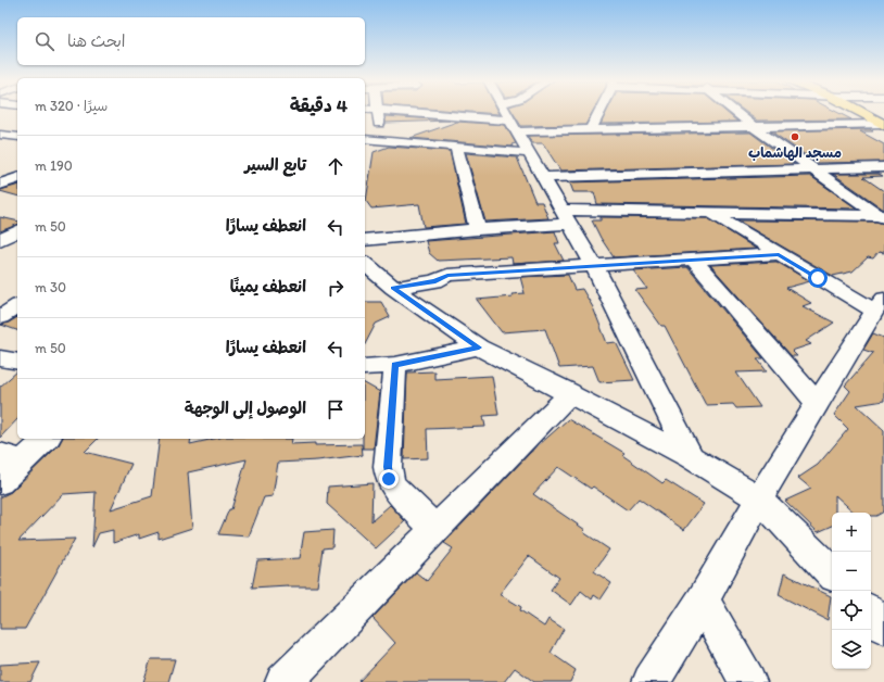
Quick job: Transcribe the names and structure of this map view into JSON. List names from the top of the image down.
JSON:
{
  "places": ["مسجد الهاشماب"],
  "page": {
    "search": "ابحث هنا",
    "heading": ["4 دقيقة", "سيرًا · 320 m"],
    "list": [
      ["تابع السير", "190 m"],
      ["انعطف يسارًا", "50 m"],
      ["انعطف يمينًا", "30 m"],
      ["انعطف يسارًا", "50 m"],
      "الوصول إلى الوجهة"
    ],
    "map_buttons": ["+", "−"]
  }
}
